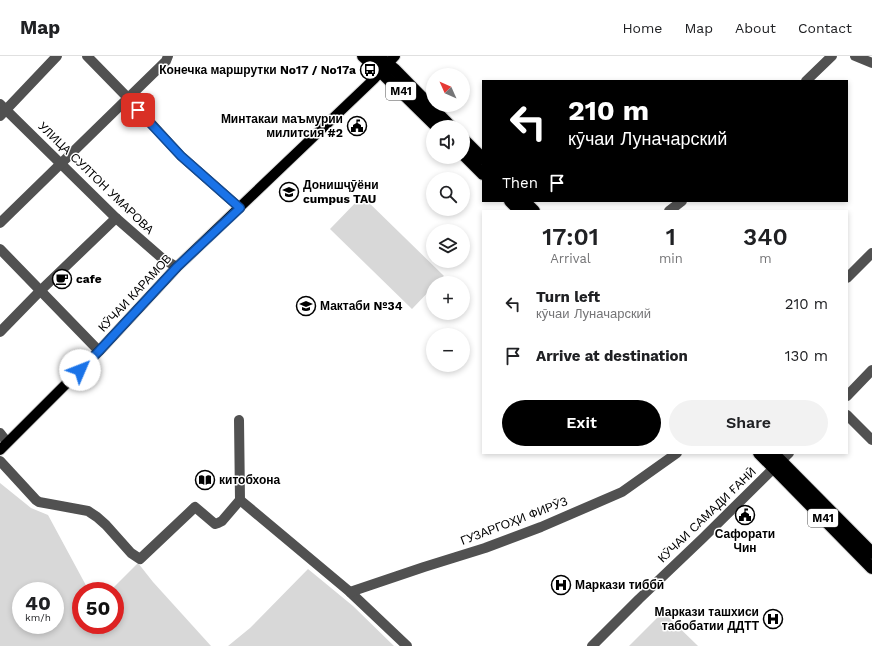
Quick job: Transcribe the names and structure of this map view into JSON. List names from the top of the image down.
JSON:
{
  "streets": {
    "highway": ["M41"],
    "main road": ["КӮЧАИ КАРАМОВ"],
    "street": ["УЛИЦА СУЛТОН УМАРОВА", "КӮЧАИ САМАДИ ҒАНӢ", "ГУЗАРГОҲИ ФИРӮЗ"]
  },
  "crossings": [
    ["M41", "КӮЧАИ КАРАМОВ"],
    ["M41", "КӮЧАИ САМАДИ ҒАНӢ"],
    ["УЛИЦА СУЛТОН УМАРОВА", "КӮЧАИ КАРАМОВ"]
  ],
  "places": {
    "bus stop": ["Конечка маршрутки No17 / No17a"],
    "public building": ["Минтакаи маъмурии милитсия #2", "Сафорати Чин"],
    "school or university": ["Донишҷӯёни cumpus TAU", "Мактаби №34"],
    "cafe": ["cafe"],
    "library": ["китобхона"],
    "hospital": ["Маркази тиббӣ", "Маркази ташхиси табобатии ДДТТ"]
  },
  "north": "top left",
  "page": {
    "header": "Map",
    "nav": [
      "Home",
      "Map",
      "About",
      "Contact"
    ],
    "map_buttons": ["+", "−"],
    "turn": ["210 m", "кӯчаи Луначарский"],
    "then": "Then",
    "eta": [
      "17:01",
      "Arrival",
      "1",
      "min",
      "340",
      "m"
    ],
    "list": [
      {
        "name": "Turn left",
        "note": "кӯчаи Луначарский",
        "value": "210 m"
      },
      {
        "name": "Arrive at destination",
        "value": "130 m"
      }
    ],
    "buttons": ["Exit", "Share"],
    "speed": "40 km/h",
    "limit": "50"
  }
}
